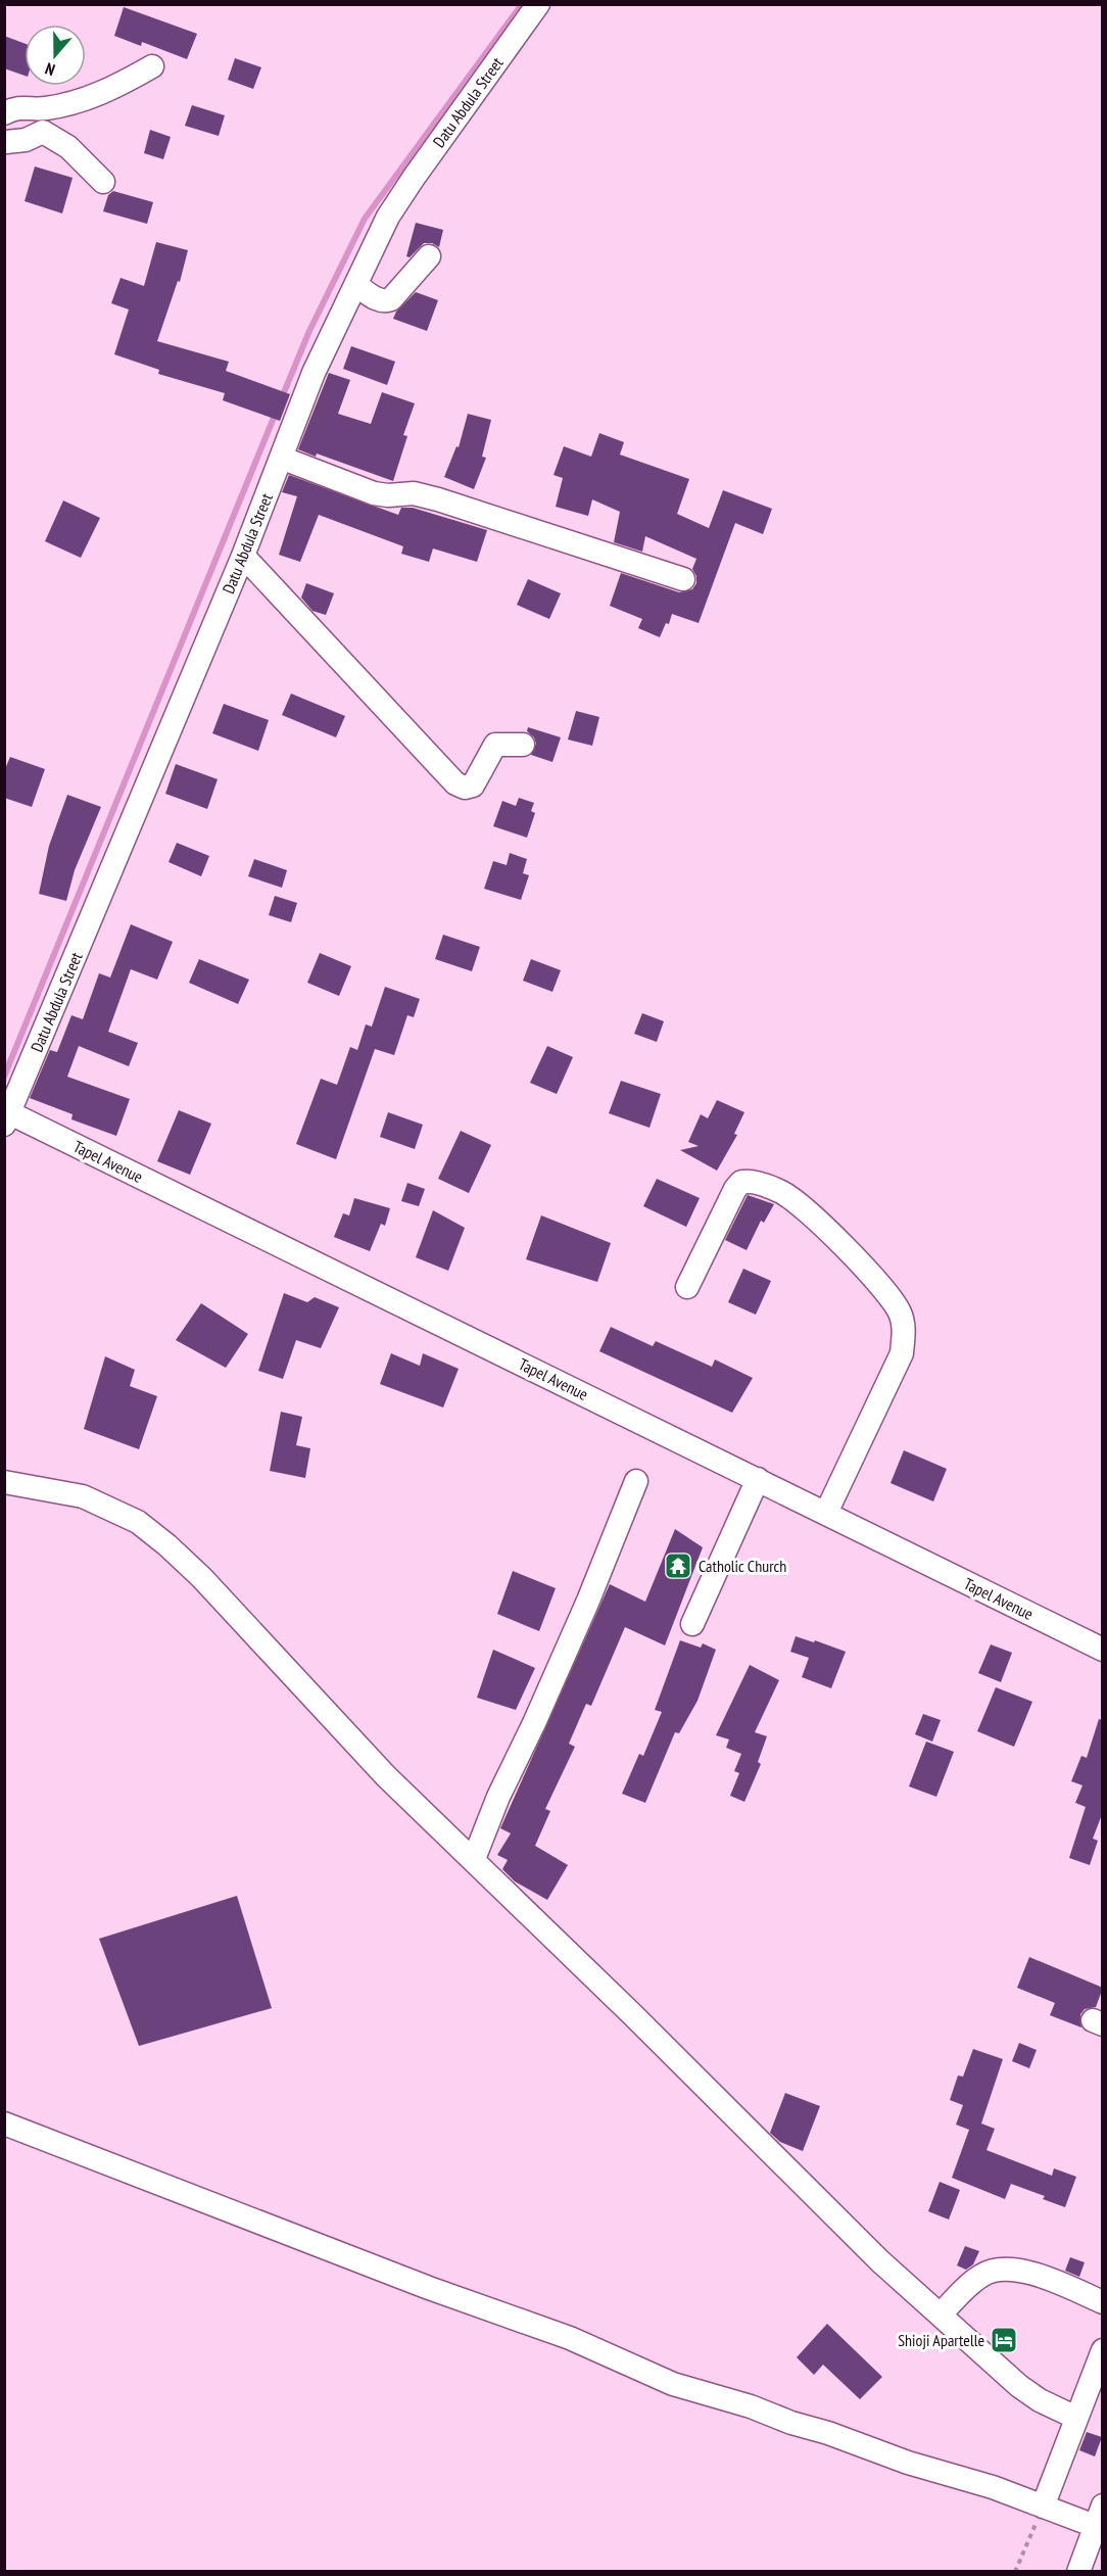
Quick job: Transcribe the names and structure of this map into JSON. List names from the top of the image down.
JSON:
{
  "streets": {
    "street": ["Datu Abdula Street", "Tapel Avenue"]
  },
  "crossings": [
    ["Datu Abdula Street", "Tapel Avenue"]
  ],
  "places": {
    "temple": ["Catholic Church"],
    "hotel": ["Shioji Apartelle"]
  },
  "north": "bottom"
}
